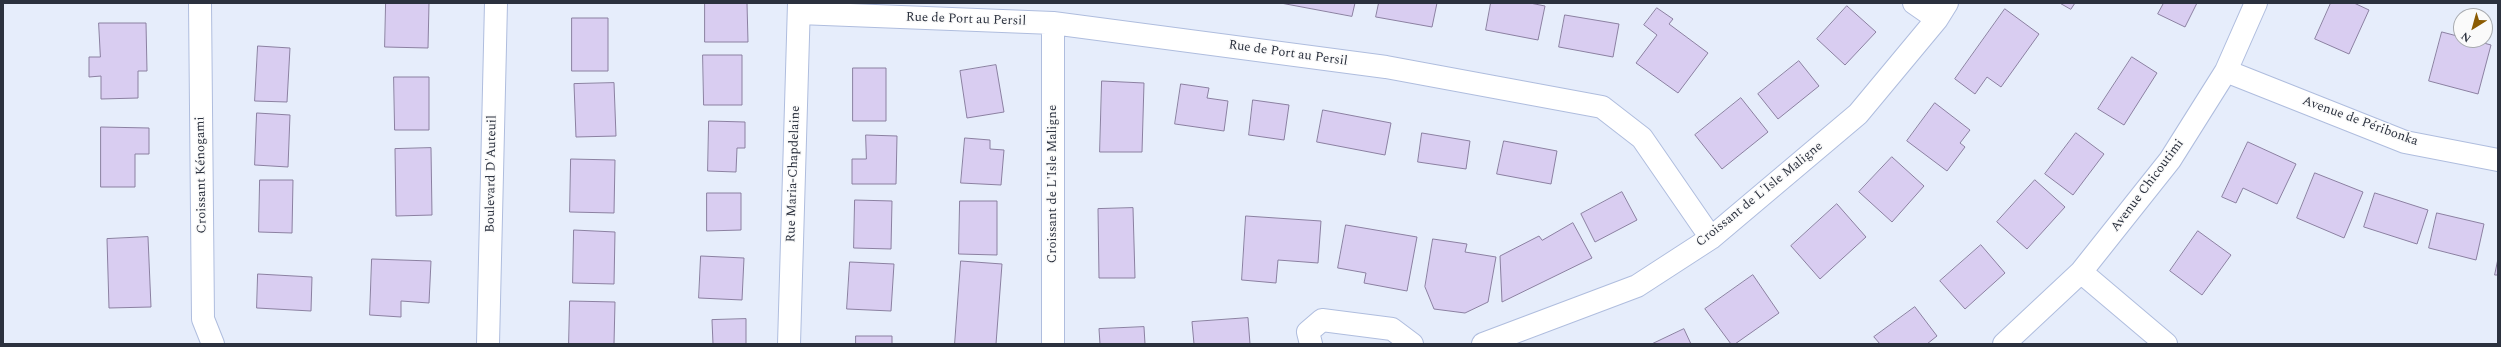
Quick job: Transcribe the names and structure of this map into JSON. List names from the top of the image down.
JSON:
{
  "streets": {
    "street": [
      "Rue de Port au Persil",
      "Avenue de Péribonka",
      "Boulevard D'Auteuil",
      "Rue Maria-Chapdelaine",
      "Croissant Kénogami",
      "Croissant de L'Isle Maligne",
      "Avenue Chicoutimi"
    ]
  },
  "crossings": [
    ["Rue de Port au Persil", "Rue Maria-Chapdelaine"],
    ["Rue de Port au Persil", "Croissant de L'Isle Maligne"],
    ["Avenue de Péribonka", "Avenue Chicoutimi"]
  ],
  "north": "bottom left"
}
